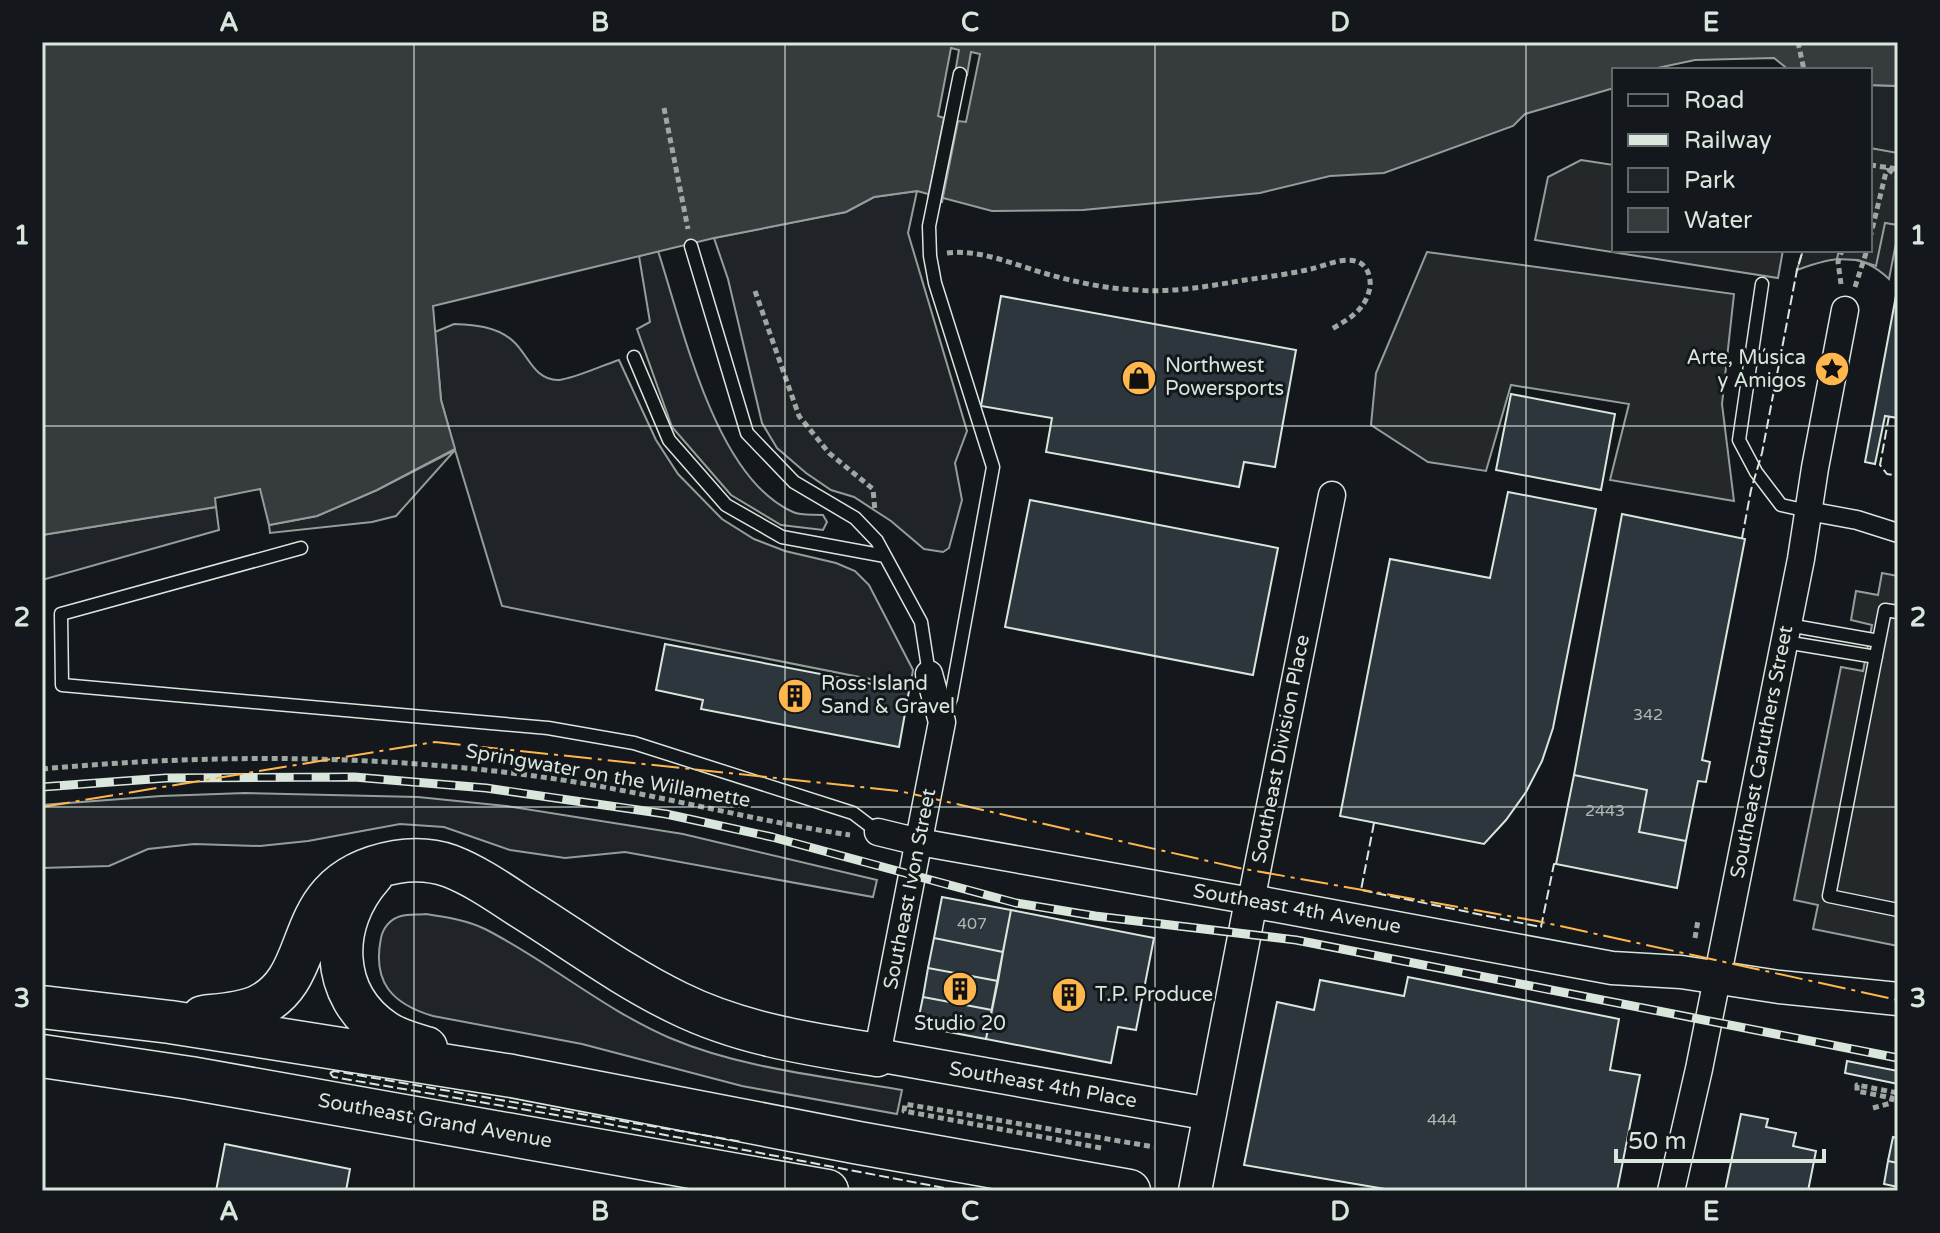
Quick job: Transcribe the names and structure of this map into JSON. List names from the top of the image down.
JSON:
{
  "streets": {
    "highway": ["Southeast Grand Avenue"],
    "street": [
      "Southeast Division Place",
      "Southeast Caruthers Street",
      "Southeast Ivon Street",
      "Southeast 4th Avenue",
      "Southeast 4th Place"
    ],
    "path": ["Springwater on the Willamette"]
  },
  "crossings": [
    ["Southeast Division Place", "Southeast 4th Avenue"],
    ["Southeast Division Place", "Southeast 4th Place"],
    ["Southeast Caruthers Street", "Southeast 4th Avenue"],
    ["Springwater on the Willamette", "Southeast 4th Avenue"],
    ["Southeast Ivon Street", "Southeast 4th Avenue"],
    ["Southeast Ivon Street", "Southeast 4th Place"]
  ],
  "places": {
    "place": ["Arte, Música y Amigos"],
    "shop": ["Northwest Powersports"],
    "building": ["Ross Island Sand & Gravel", "Studio 20", "T.P. Produce"]
  },
  "house_numbers": [
    "342",
    "2443",
    "407",
    "444"
  ],
  "legend": [
    "Road",
    "Railway",
    "Park",
    "Water"
  ],
  "scale_bar": "50 m",
  "grid": {
    "columns": [
      "A",
      "B",
      "C",
      "D",
      "E"
    ],
    "rows": ["1", "2", "3"]
  }
}
